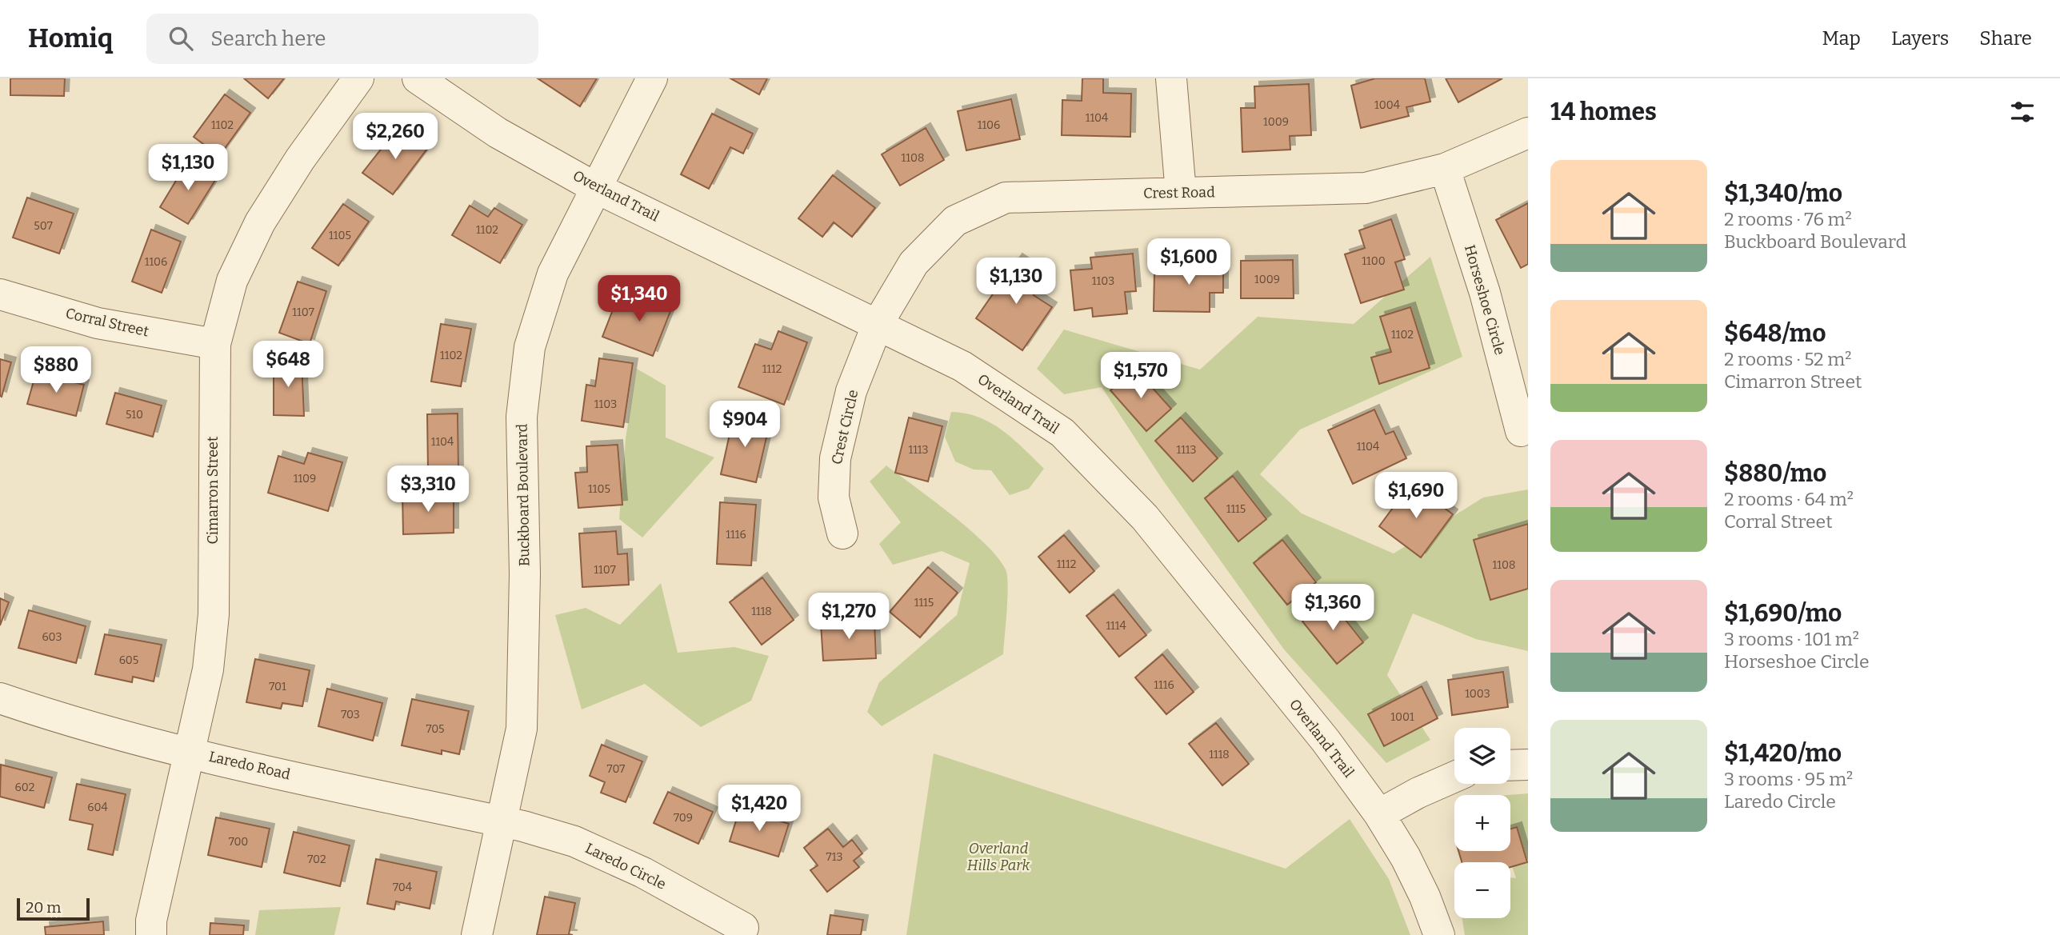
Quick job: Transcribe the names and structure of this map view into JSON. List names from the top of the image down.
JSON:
{
  "streets": {
    "street": [
      "Crest Road",
      "Overland Trail",
      "Horseshoe Circle",
      "Corral Street",
      "Crest Circle",
      "Cimarron Street",
      "Buckboard Boulevard",
      "Laredo Road",
      "Laredo Circle"
    ]
  },
  "crossings": [
    ["Crest Road", "Overland Trail"],
    ["Crest Road", "Horseshoe Circle"],
    ["Crest Road", "Crest Circle"],
    ["Overland Trail", "Crest Circle"],
    ["Overland Trail", "Buckboard Boulevard"],
    ["Corral Street", "Cimarron Street"],
    ["Cimarron Street", "Laredo Road"],
    ["Buckboard Boulevard", "Laredo Road"],
    ["Buckboard Boulevard", "Laredo Circle"],
    ["Laredo Road", "Laredo Circle"]
  ],
  "parks": ["Overland Hills Park"],
  "house_numbers": [
    "1004",
    "1104",
    "1009",
    "1102",
    "1106",
    "1108",
    "507",
    "1102",
    "1105",
    "1100",
    "1106",
    "1009",
    "1103",
    "1107",
    "1102",
    "1102",
    "1112",
    "1103",
    "510",
    "1104",
    "1104",
    "1113",
    "1113",
    "1109",
    "1105",
    "1115",
    "1116",
    "1112",
    "1108",
    "1107",
    "1115",
    "1118",
    "1114",
    "603",
    "605",
    "1116",
    "701",
    "1003",
    "703",
    "1001",
    "705",
    "1118",
    "707",
    "602",
    "604",
    "709",
    "700",
    "713",
    "702",
    "704"
  ],
  "scale_bar": "20 m",
  "page": {
    "header": "Homiq",
    "search": "Search here",
    "nav": ["Map", "Layers", "Share"],
    "heading": "14 homes",
    "price": [
      "$2,260",
      "$1,130",
      "$1,600",
      "$1,130",
      "$1,340",
      "$648",
      "$880",
      "$1,570",
      "$904",
      "$3,310",
      "$1,690",
      "$1,360",
      "$1,270",
      "$1,420"
    ],
    "list": [
      {
        "name": "$1,340/mo",
        "note": "2 rooms · 76 m² · Buckboard Boulevard"
      },
      {
        "name": "$648/mo",
        "note": "2 rooms · 52 m² · Cimarron Street"
      },
      {
        "name": "$880/mo",
        "note": "2 rooms · 64 m² · Corral Street"
      },
      {
        "name": "$1,690/mo",
        "note": "3 rooms · 101 m² · Horseshoe Circle"
      },
      {
        "name": "$1,420/mo",
        "note": "3 rooms · 95 m² · Laredo Circle"
      }
    ],
    "map_buttons": ["+", "−"],
    "scale": "20 m"
  }
}
